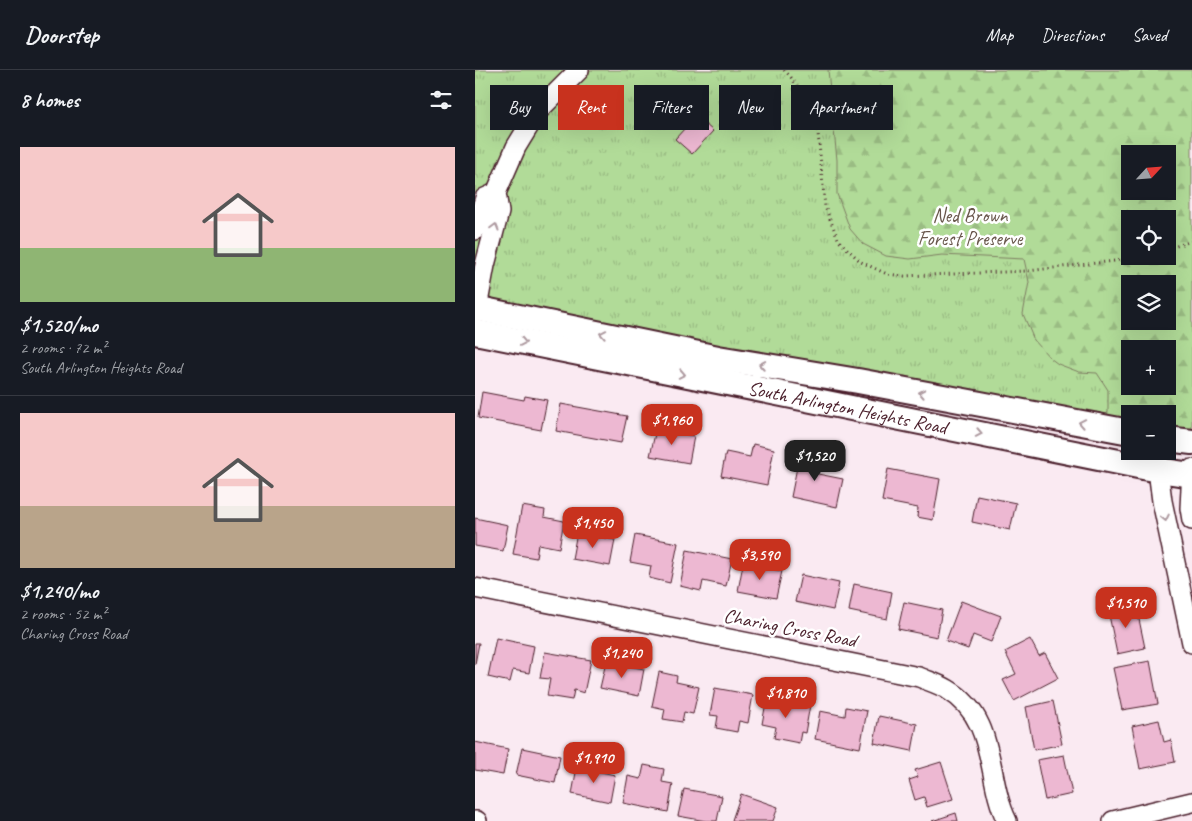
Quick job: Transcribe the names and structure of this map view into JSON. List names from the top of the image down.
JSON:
{
  "streets": {
    "main road": ["South Arlington Heights Road"],
    "street": ["Charing Cross Road"]
  },
  "parks": ["Ned Brown Forest Preserve"],
  "north": "top right",
  "page": {
    "header": "Doorstep",
    "nav": ["Map", "Directions", "Saved"],
    "heading": "8 homes",
    "chip": [
      "Buy",
      "Rent",
      "Filters",
      "New",
      "Apartment"
    ],
    "list": [
      {
        "name": "$1,520/mo",
        "note": "2 rooms · 72 m² · South Arlington Heights Road"
      },
      {
        "name": "$1,240/mo",
        "note": "2 rooms · 52 m² · Charing Cross Road"
      }
    ],
    "map_buttons": ["+", "−"],
    "price": [
      "$1,960",
      "$1,520",
      "$1,450",
      "$3,590",
      "$1,510",
      "$1,240",
      "$1,810",
      "$1,910"
    ]
  }
}
